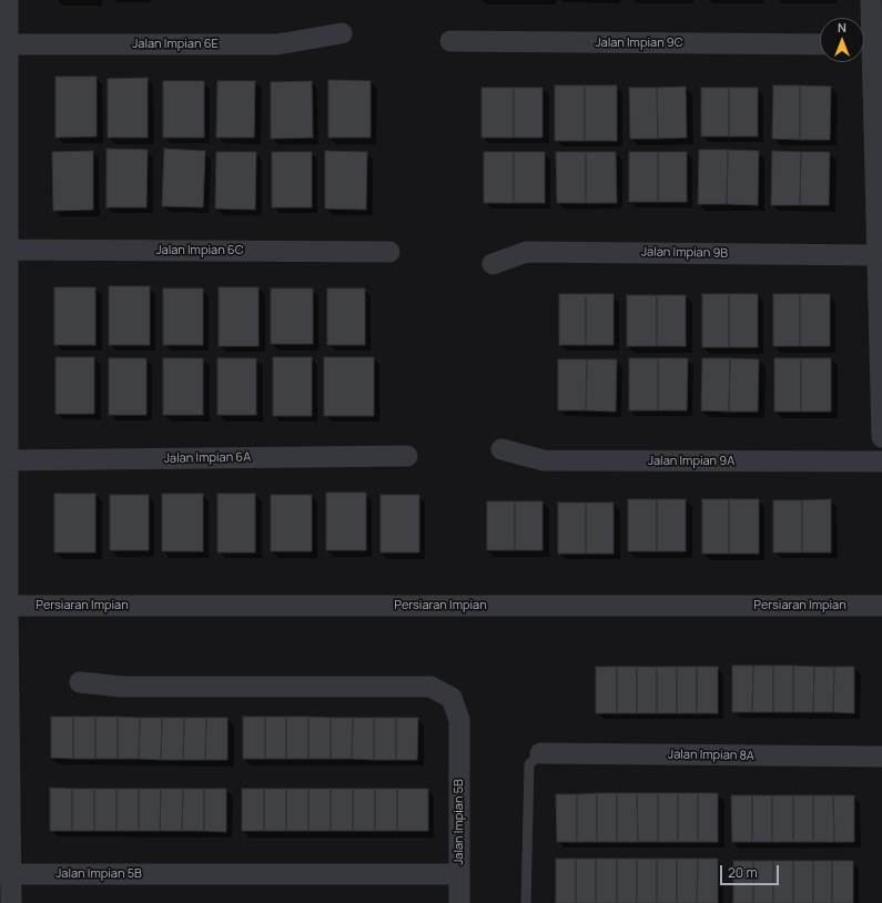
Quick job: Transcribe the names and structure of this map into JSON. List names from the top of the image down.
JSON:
{
  "streets": {
    "street": [
      "Jalan Impian 9C",
      "Jalan Impian 6E",
      "Jalan Impian 6C",
      "Jalan Impian 9B",
      "Jalan Impian 6A",
      "Jalan Impian 9A",
      "Persiaran Impian",
      "Jalan Impian 8A",
      "Jalan Impian 5B"
    ]
  },
  "scale_bar": "20 m",
  "north": "top"
}
